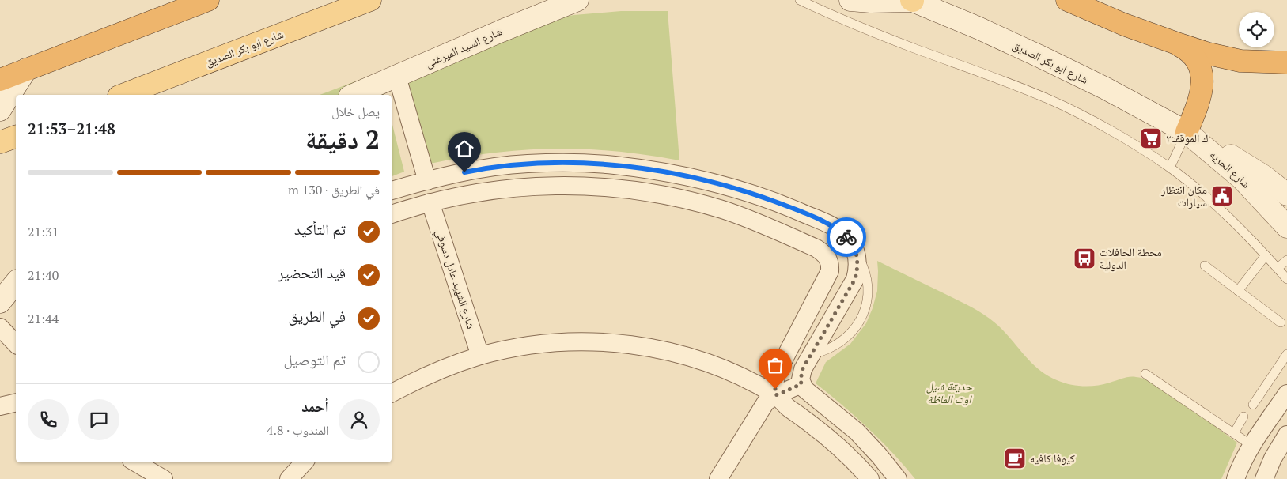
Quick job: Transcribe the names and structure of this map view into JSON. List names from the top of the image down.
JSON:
{
  "streets": {
    "main road": ["شارع السيد الميرغنى", "شارع ابو بكر الصديق", "شارع الحريه"],
    "street": ["شارع الشهيد عادل دسوقي"]
  },
  "crossings": [
    ["شارع ابو بكر الصديق", "شارع الحريه"]
  ],
  "parks": ["حديقة شيل اوت الماظة"],
  "places": {
    "supermarket": ["ك الموقف٢"],
    "public building": ["مكان انتظار سيارات"],
    "bus stop": ["محطة الحافلات الدولية"],
    "cafe": ["كيوفا كافيه"]
  },
  "page": {
    "heading": ["2 دقيقة", "يصل خلال", "21:48–21:53"],
    "panel": ["أحمد", "المندوب · 4.8"],
    "bar": "في الطريق · 130 m",
    "list": [
      ["تم التأكيد", "21:31"],
      ["قيد التحضير", "21:40"],
      ["في الطريق", "21:44"],
      "تم التوصيل"
    ]
  }
}
